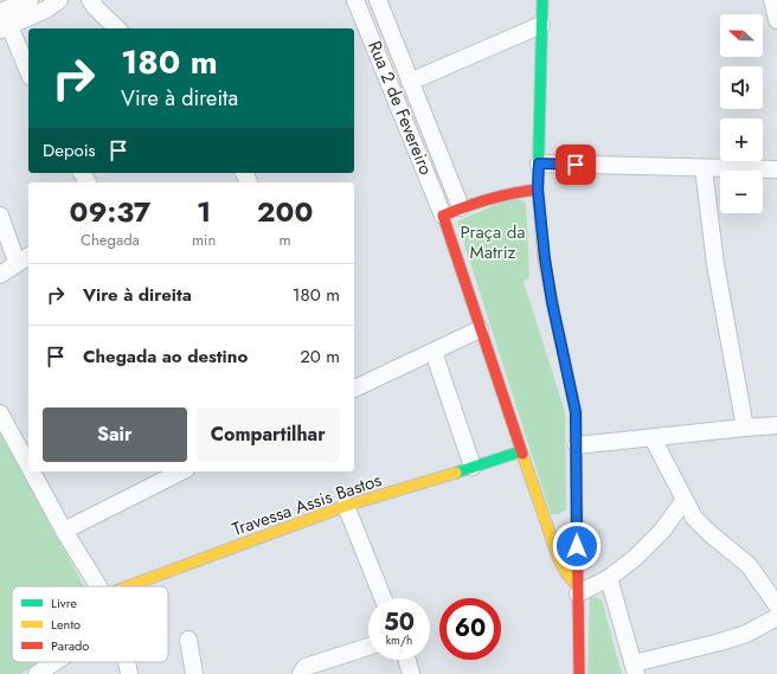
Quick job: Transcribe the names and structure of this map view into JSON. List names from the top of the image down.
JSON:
{
  "streets": {
    "street": ["Rua 2 de Fevereiro", "Travessa Assis Bastos"]
  },
  "parks": ["Praça da Matriz"],
  "legend": ["Livre", "Lento", "Parado"],
  "north": "left",
  "page": {
    "map_buttons": ["+", "−"],
    "turn": ["180 m", "Vire à direita"],
    "then": "Depois",
    "eta": [
      "09:37",
      "Chegada",
      "1",
      "min",
      "200",
      "m"
    ],
    "list": [
      {
        "name": "Vire à direita",
        "value": "180 m"
      },
      {
        "name": "Chegada ao destino",
        "value": "20 m"
      }
    ],
    "buttons": ["Sair", "Compartilhar"],
    "speed": "50 km/h",
    "limit": "60"
  }
}
